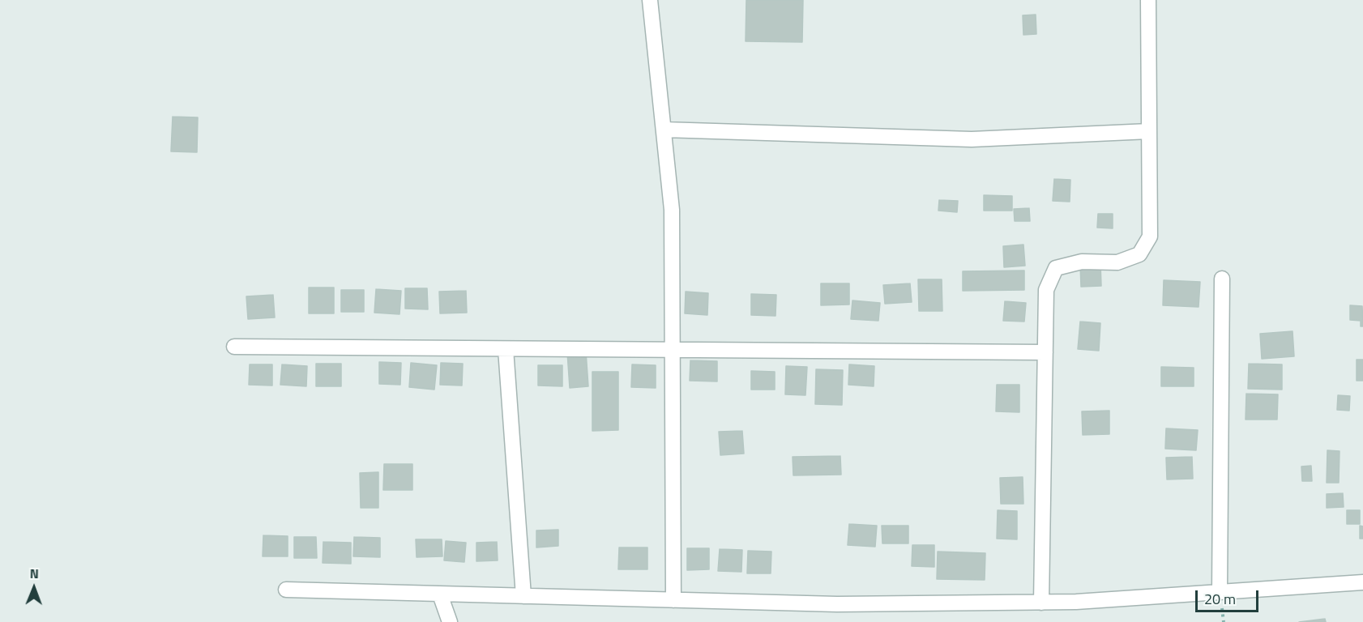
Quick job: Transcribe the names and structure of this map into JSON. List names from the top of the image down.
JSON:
{
  "scale_bar": "20 m",
  "north": "top"
}
